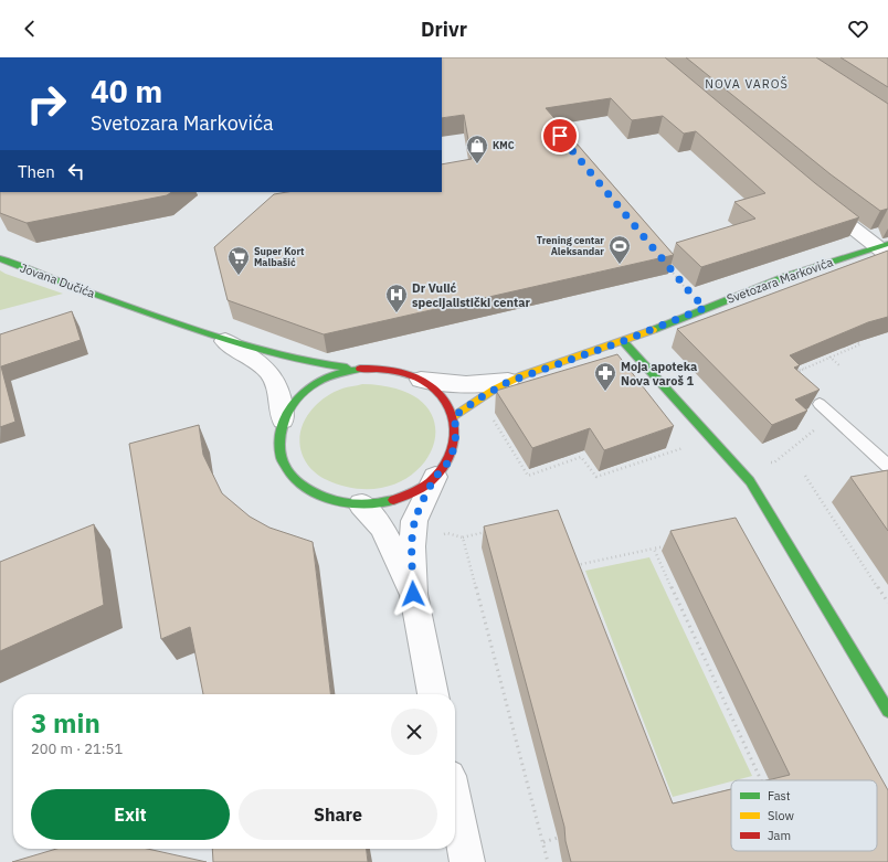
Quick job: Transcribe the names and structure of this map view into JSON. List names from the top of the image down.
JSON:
{
  "streets": {
    "street": ["Jovana Dučića", "Svetozara Markovića"]
  },
  "crossings": [
    ["Jovana Dučića", "Svetozara Markovića"]
  ],
  "districts": ["NOVA VAROŠ"],
  "places": {
    "shop": ["KMC"],
    "sports": ["Trening centar Aleksandar"],
    "supermarket": ["Super Kort Malbašić"],
    "hospital": ["Dr Vulić specijalistički centar"],
    "pharmacy": ["Moja apoteka Nova varoš 1"]
  },
  "legend": ["Fast", "Slow", "Jam"],
  "page": {
    "header": "Drivr",
    "turn": ["40 m", "Svetozara Markovića"],
    "then": "Then",
    "heading": ["3 min", "200 m · 21:51"],
    "buttons": ["Exit", "Share"]
  }
}
